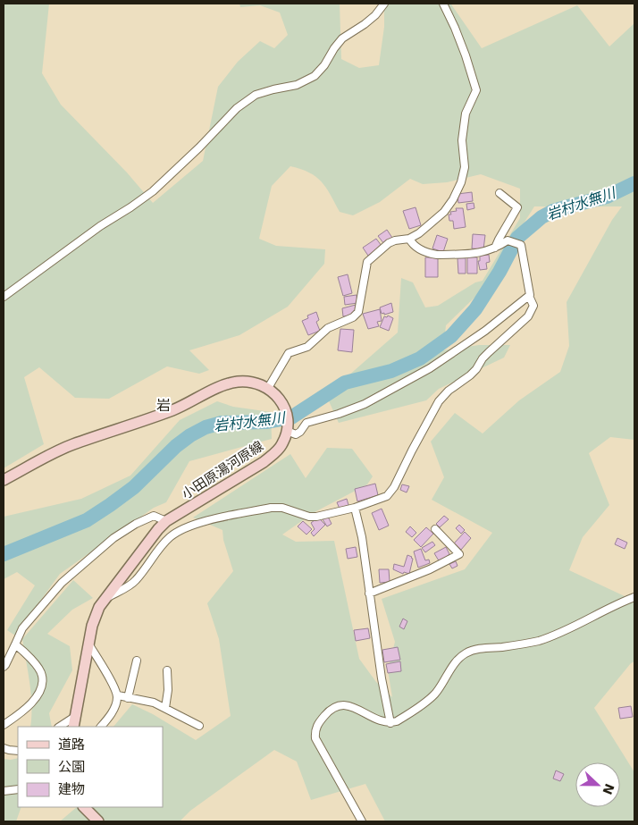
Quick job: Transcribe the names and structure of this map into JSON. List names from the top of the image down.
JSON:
{
  "streets": {
    "main road": ["小田原湯河原線"]
  },
  "districts": ["岩"],
  "water": ["岩村水無川"],
  "legend": ["道路", "公園", "建物"],
  "north": "right"
}
